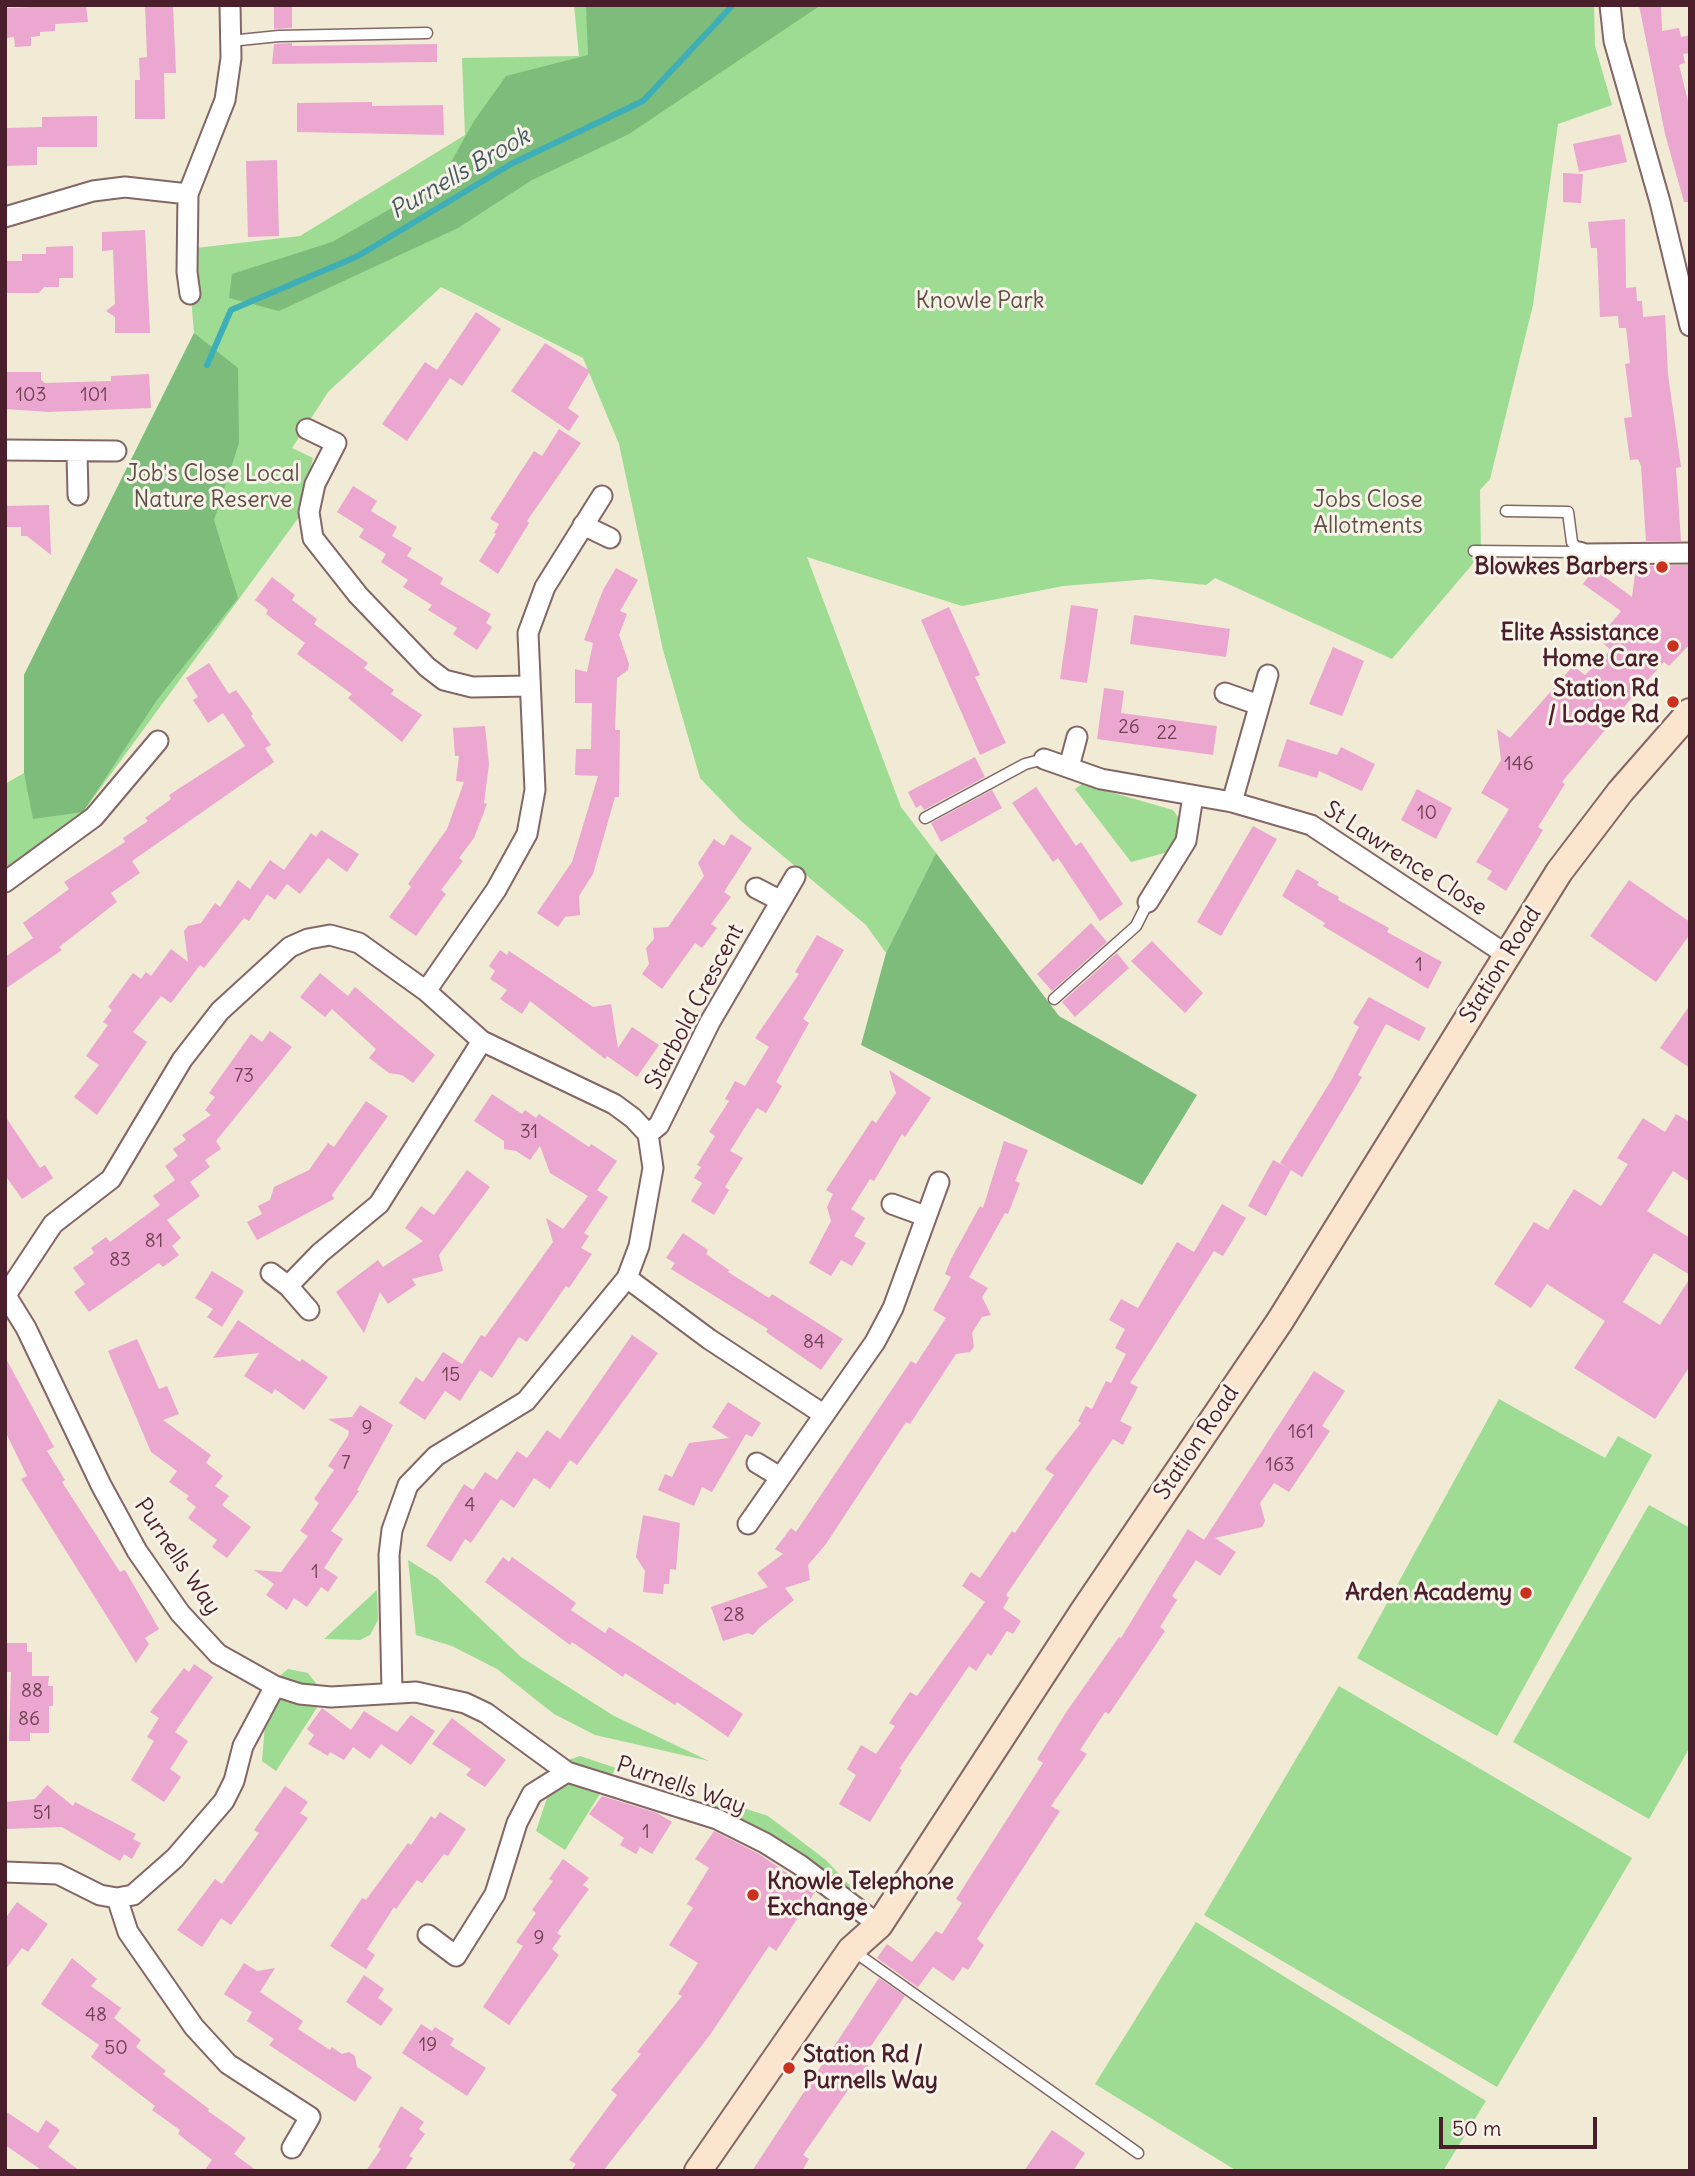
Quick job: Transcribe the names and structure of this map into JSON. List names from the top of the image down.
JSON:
{
  "streets": {
    "main road": ["Station Road"],
    "street": ["St Lawrence Close", "Starbold Crescent", "Purnells Way"]
  },
  "crossings": [
    ["St Lawrence Close", "Station Road"],
    ["Station Road", "Purnells Way"],
    ["Starbold Crescent", "Purnells Way"]
  ],
  "water": ["Purnells Brook"],
  "parks": ["Knowle Park", "Job's Close Local Nature Reserve", "Jobs Close Allotments"],
  "places": [
    "Blowkes Barbers",
    "Elite Assistance Home Care",
    "Station Rd / Lodge Rd",
    "Arden Academy",
    "Knowle Telephone Exchange",
    "Station Rd / Purnells Way"
  ],
  "house_numbers": [
    "103",
    "101",
    "26",
    "22",
    "146",
    "10",
    "1",
    "73",
    "31",
    "81",
    "83",
    "84",
    "15",
    "9",
    "161",
    "7",
    "163",
    "4",
    "1",
    "28",
    "88",
    "86",
    "51",
    "1",
    "9",
    "48",
    "19",
    "50"
  ],
  "scale_bar": "50 m"
}
